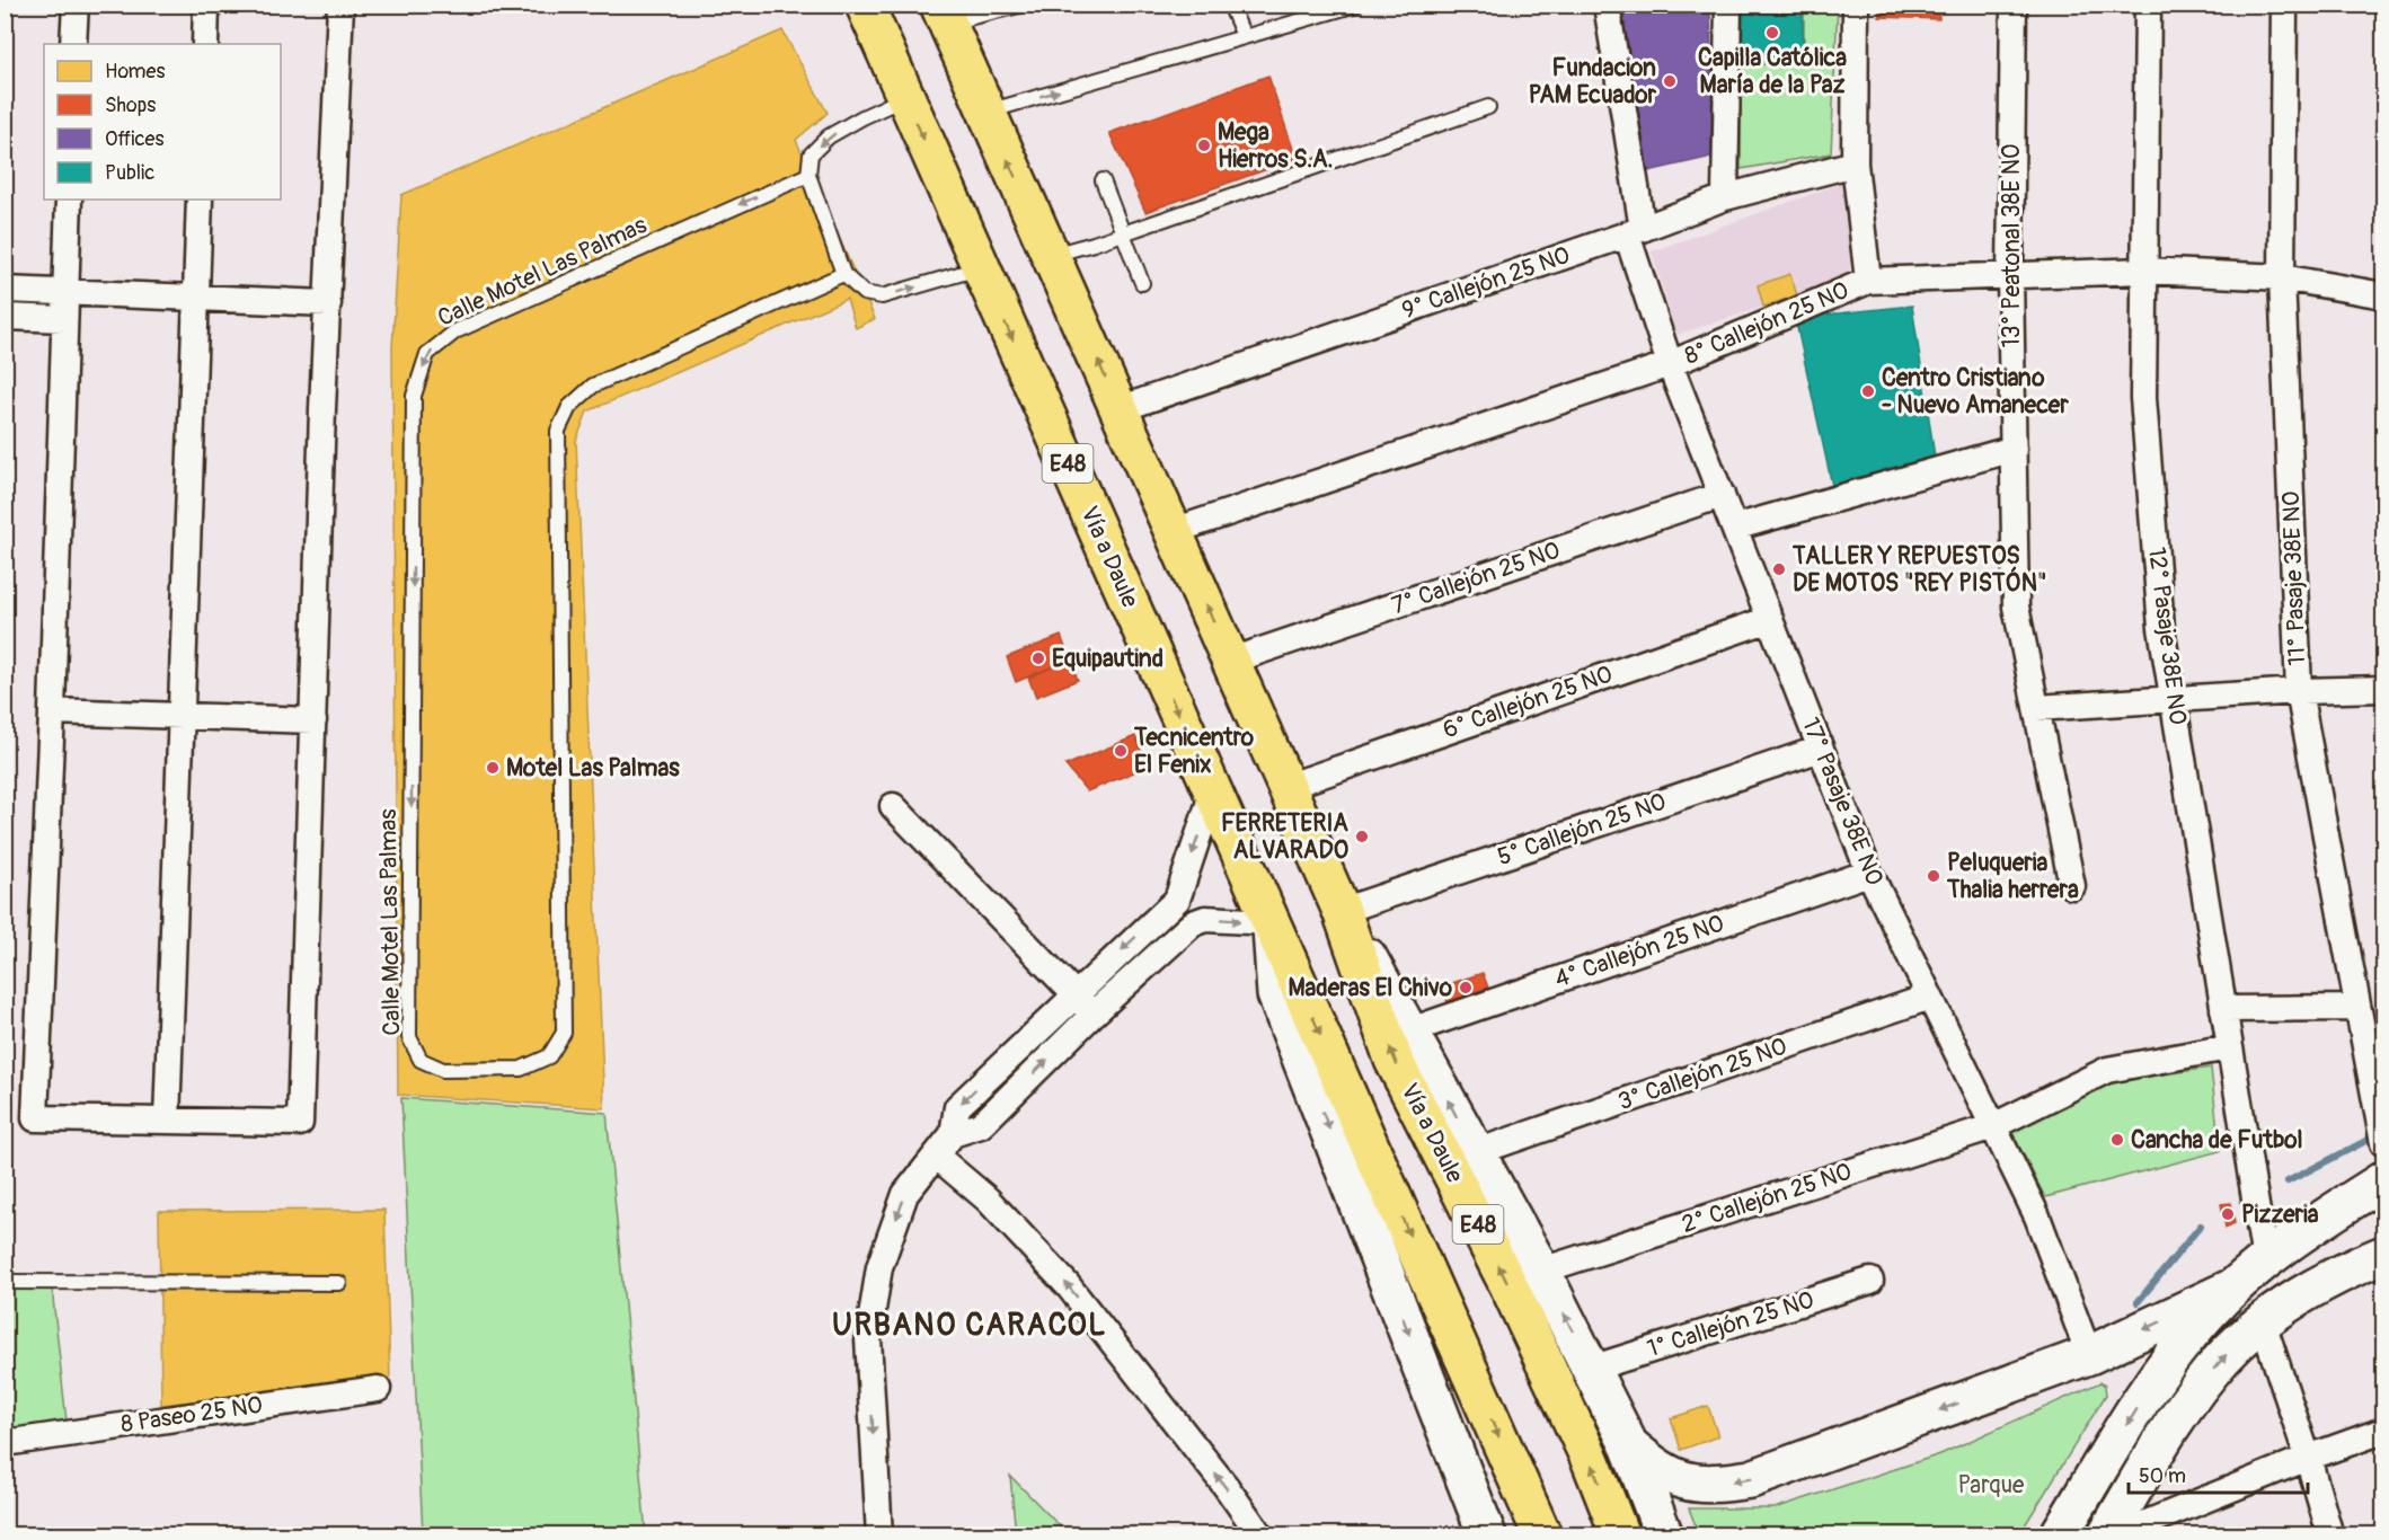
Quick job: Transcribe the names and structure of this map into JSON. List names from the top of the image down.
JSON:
{
  "streets": {
    "main road": ["E48", "Vía a Daule"],
    "street": [
      "13° Peatonal 38E NO",
      "9° Callejón 25 NO",
      "8° Callejón 25 NO",
      "7° Callejón 25 NO",
      "11° Pasaje 38E NO",
      "12° Pasaje 38E NO",
      "6° Callejón 25 NO",
      "17° Pasaje 38E NO",
      "5° Callejón 25 NO",
      "4° Callejón 25 NO",
      "3° Callejón 25 NO",
      "2° Callejón 25 NO",
      "1° Callejón 25 NO",
      "8 Paseo 25 NO"
    ],
    "lane": ["Calle Motel Las Palmas"]
  },
  "crossings": [
    ["13° Peatonal 38E NO", "8° Callejón 25 NO"],
    ["9° Callejón 25 NO", "Vía a Daule"],
    ["9° Callejón 25 NO", "17° Pasaje 38E NO"],
    ["8° Callejón 25 NO", "Vía a Daule"],
    ["8° Callejón 25 NO", "11° Pasaje 38E NO"],
    ["8° Callejón 25 NO", "12° Pasaje 38E NO"],
    ["8° Callejón 25 NO", "17° Pasaje 38E NO"],
    ["E48", "Vía a Daule"],
    ["Vía a Daule", "7° Callejón 25 NO"],
    ["Vía a Daule", "6° Callejón 25 NO"],
    ["Vía a Daule", "5° Callejón 25 NO"],
    ["Vía a Daule", "4° Callejón 25 NO"],
    ["Vía a Daule", "3° Callejón 25 NO"],
    ["Vía a Daule", "2° Callejón 25 NO"],
    ["Vía a Daule", "1° Callejón 25 NO"],
    ["7° Callejón 25 NO", "17° Pasaje 38E NO"],
    ["12° Pasaje 38E NO", "2° Callejón 25 NO"],
    ["6° Callejón 25 NO", "17° Pasaje 38E NO"],
    ["17° Pasaje 38E NO", "5° Callejón 25 NO"],
    ["17° Pasaje 38E NO", "4° Callejón 25 NO"],
    ["17° Pasaje 38E NO", "3° Callejón 25 NO"],
    ["17° Pasaje 38E NO", "2° Callejón 25 NO"]
  ],
  "districts": ["URBANO CARACOL"],
  "parks": ["Parque"],
  "places": [
    "Capilla Católica María de la Paz",
    "Fundacion PAM Ecuador",
    "Mega Hierros S.A.",
    "Centro Cristiano - Nuevo Amanecer",
    "TALLER Y REPUESTOS DE MOTOS \"REY PISTÓN\"",
    "Equipautind",
    "Tecnicentro El Fenix",
    "Motel Las Palmas",
    "FERRETERIA ALVARADO",
    "Peluqueria Thalia herrera",
    "Maderas El Chivo",
    "Cancha de Futbol",
    "Pizzeria"
  ],
  "legend": [
    "Homes",
    "Shops",
    "Offices",
    "Public"
  ],
  "scale_bar": "50 m"
}
